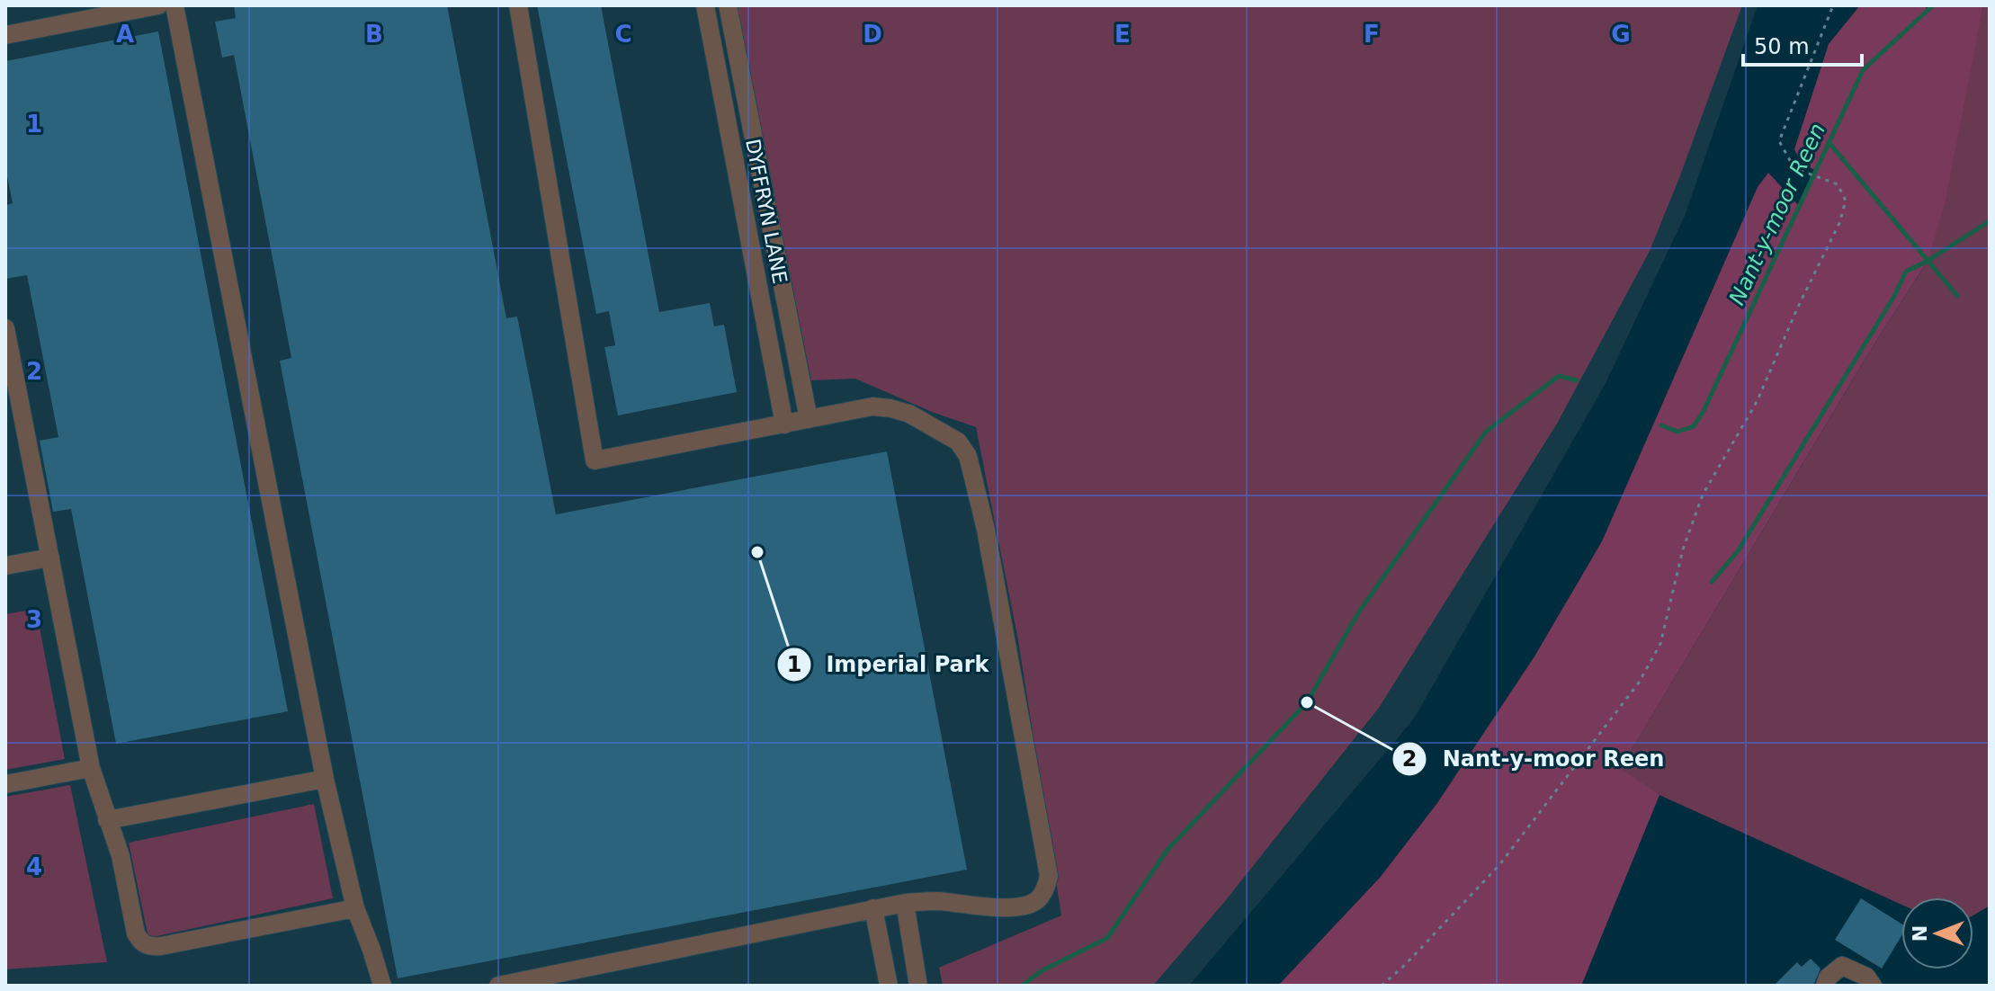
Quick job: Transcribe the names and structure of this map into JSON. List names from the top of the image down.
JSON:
{
  "streets": {
    "lane": ["DYFFRYN LANE"]
  },
  "water": ["Nant-y-moor Reen"],
  "places": ["Imperial Park", "Nant-y-moor Reen"],
  "scale_bar": "50 m",
  "north": "left",
  "grid": {
    "columns": [
      "A",
      "B",
      "C",
      "D",
      "E",
      "F",
      "G"
    ],
    "rows": [
      "1",
      "2",
      "3",
      "4"
    ]
  }
}
